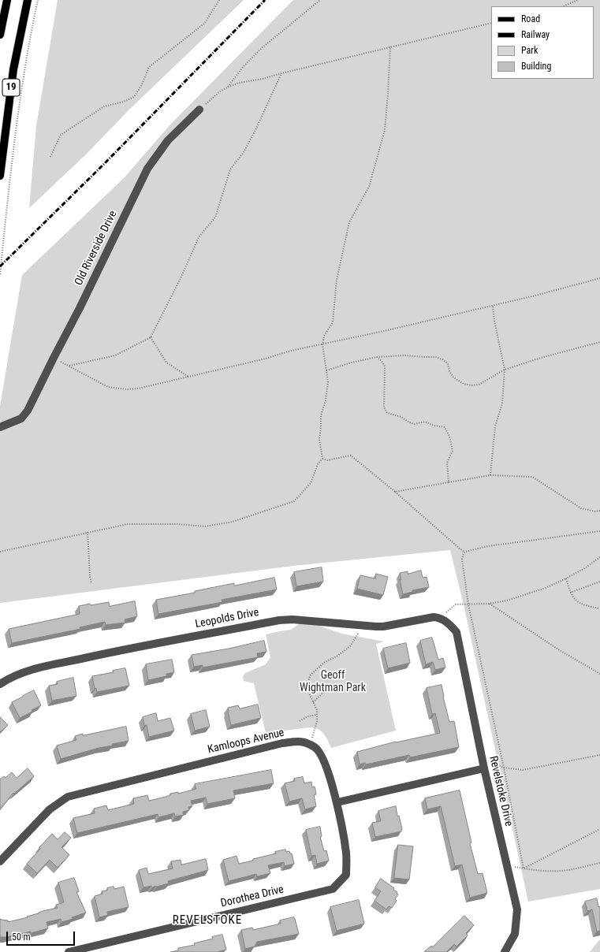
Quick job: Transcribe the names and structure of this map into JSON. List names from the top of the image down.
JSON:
{
  "streets": {
    "main road": ["19"],
    "street": [
      "Old Riverside Drive",
      "Leopolds Drive",
      "Kamloops Avenue",
      "Revelstoke Drive",
      "Dorothea Drive"
    ]
  },
  "crossings": [
    ["Leopolds Drive", "Revelstoke Drive"]
  ],
  "districts": ["REVELSTOKE"],
  "parks": ["Geoff Wightman Park"],
  "legend": [
    "Road",
    "Railway",
    "Park",
    "Building"
  ],
  "scale_bar": "50 m"
}
